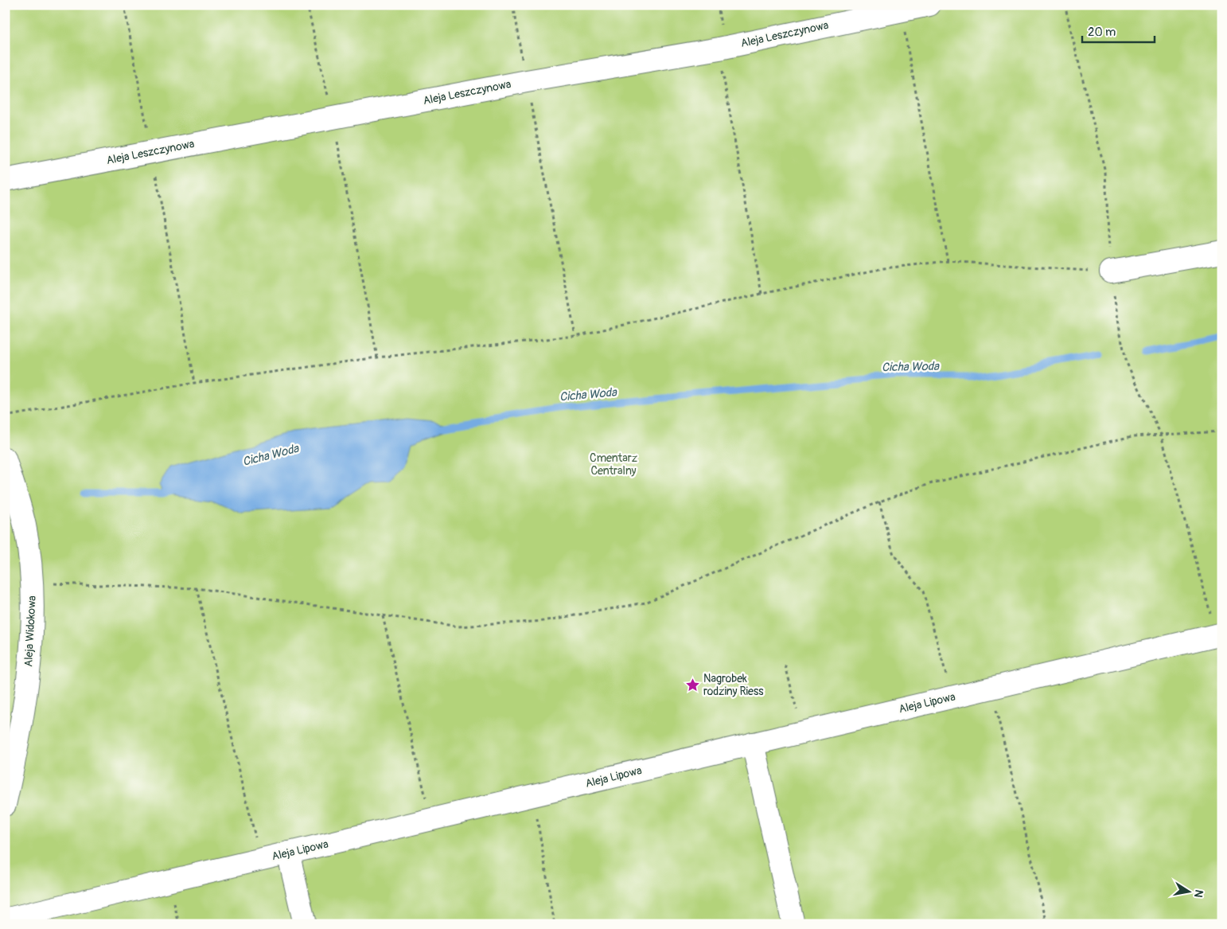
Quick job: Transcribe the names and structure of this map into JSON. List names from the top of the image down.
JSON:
{
  "streets": {
    "street": ["Aleja Leszczynowa", "Aleja Widokowa", "Aleja Lipowa"]
  },
  "water": ["Cicha Woda"],
  "parks": ["Cmentarz Centralny"],
  "places": {
    "place": ["Nagrobek rodziny Riess"]
  },
  "scale_bar": "20 m",
  "north": "right"
}
